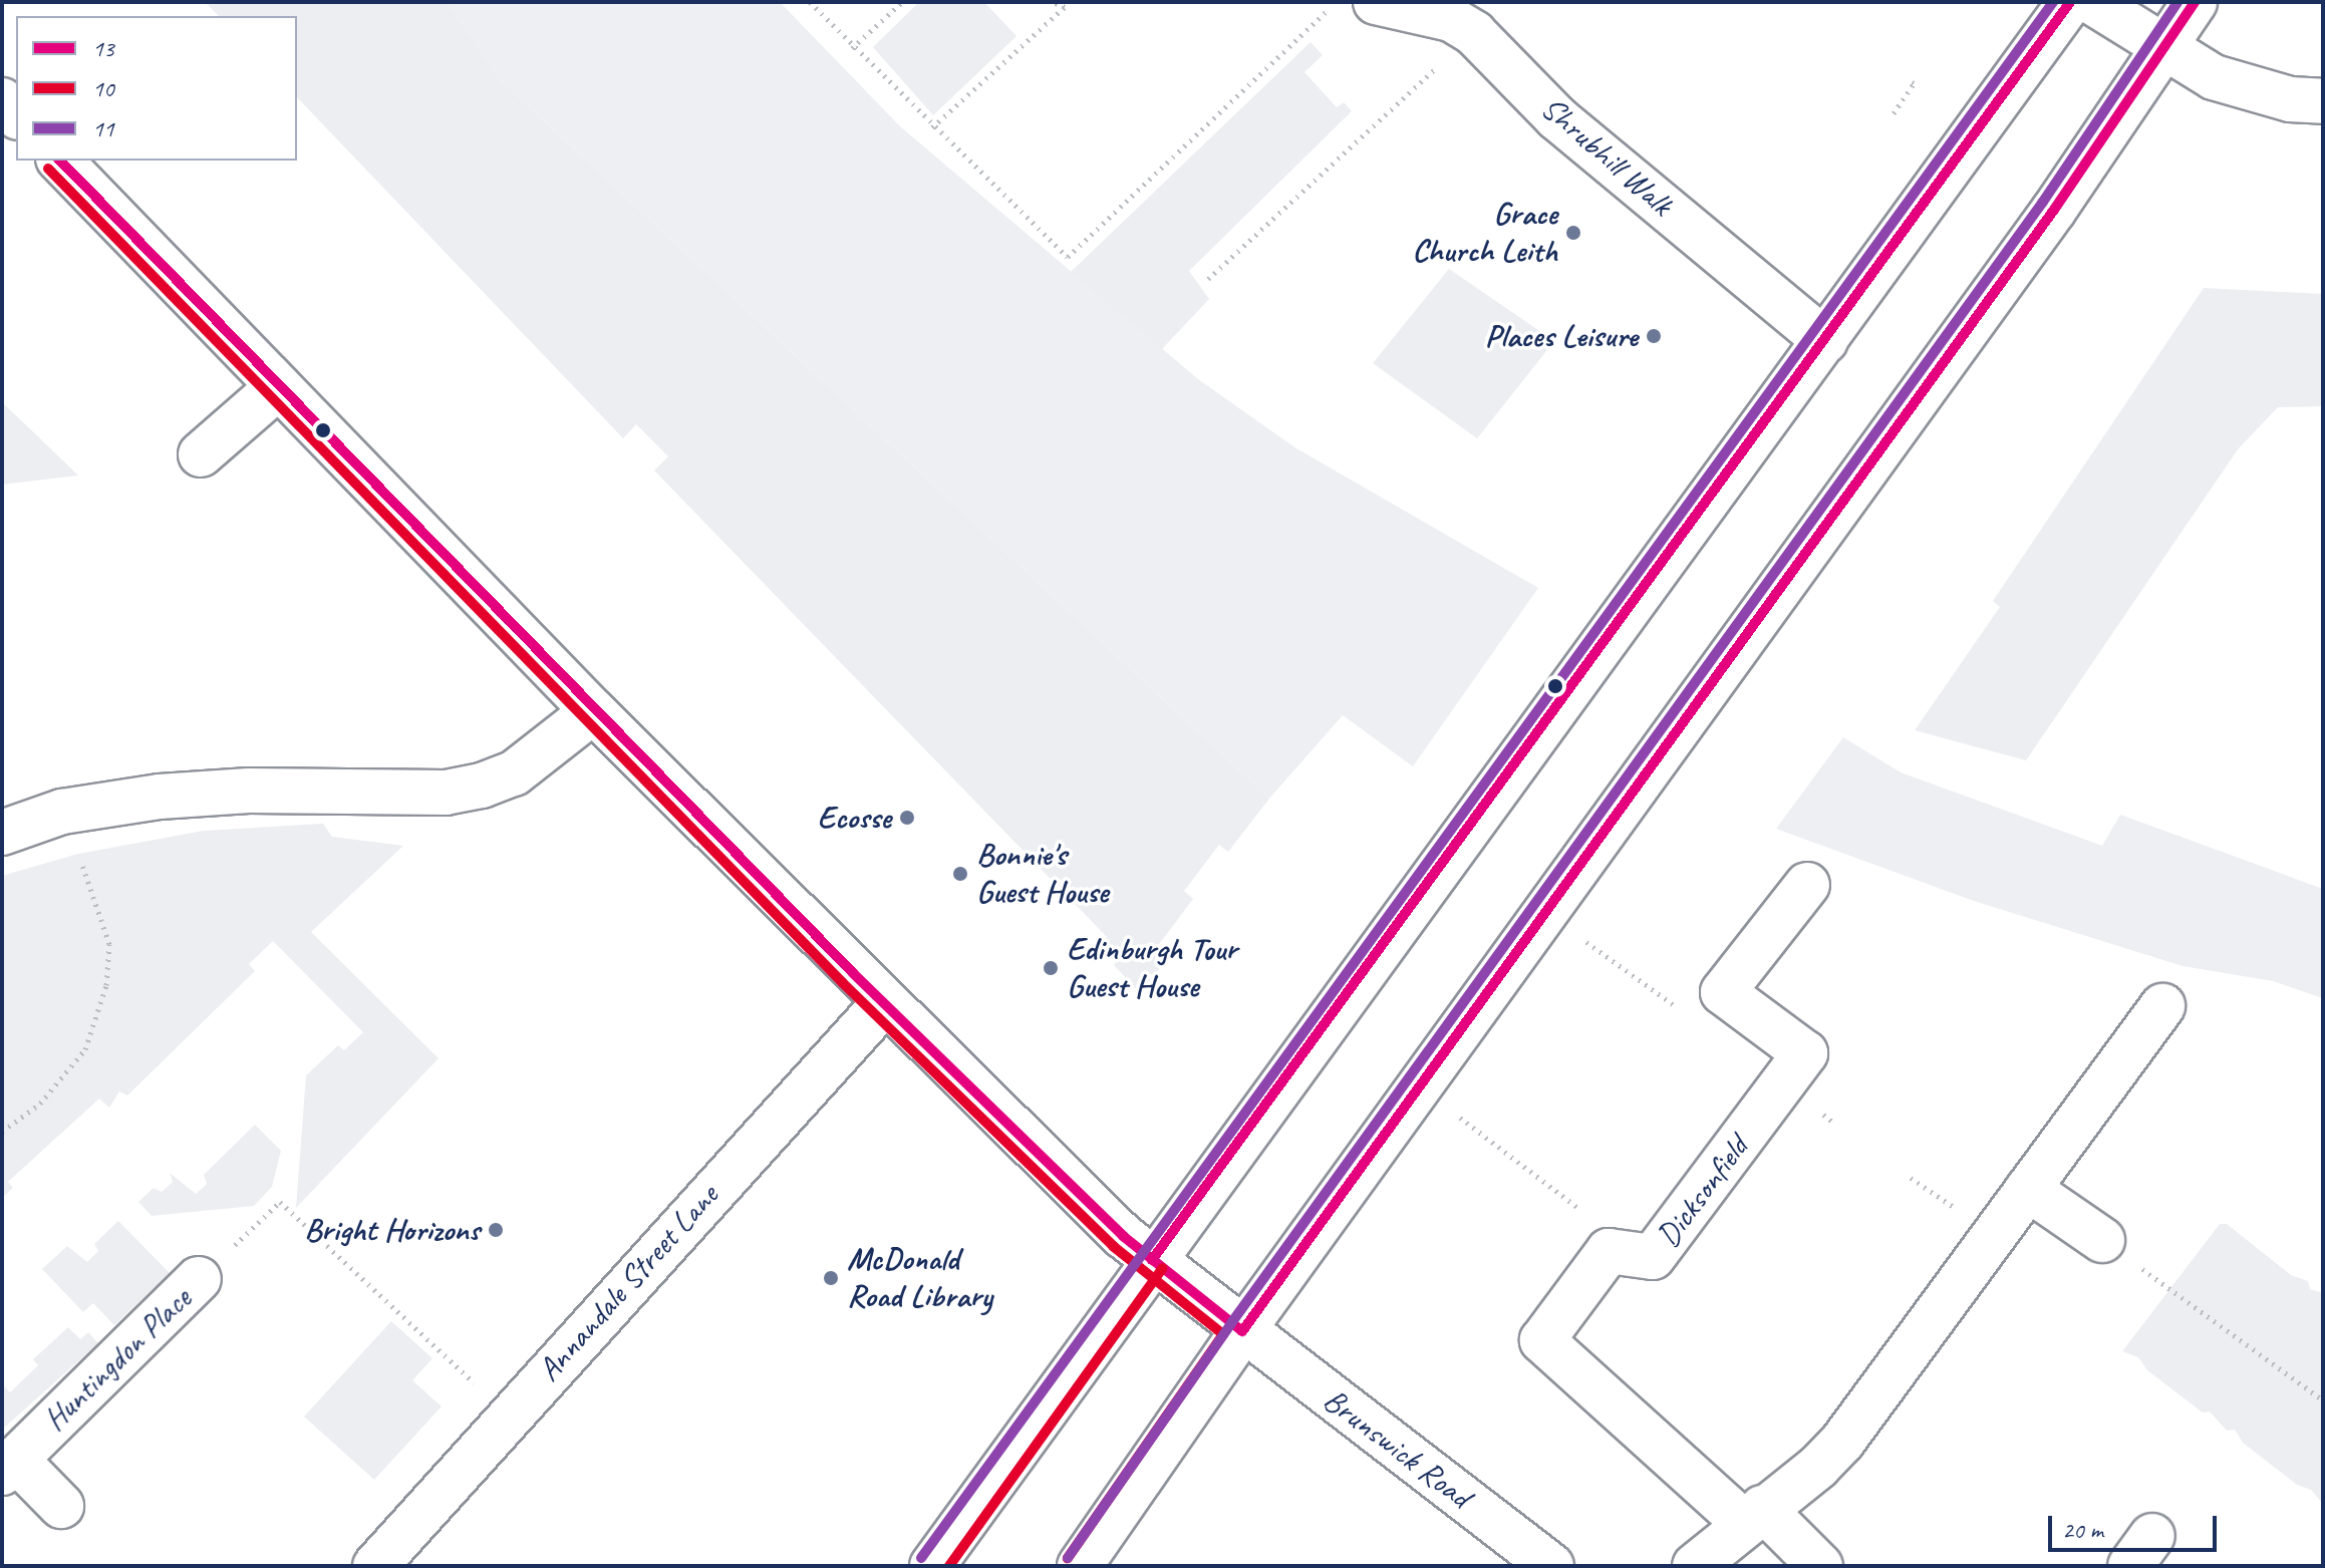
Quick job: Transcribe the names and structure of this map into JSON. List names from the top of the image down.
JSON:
{
  "streets": {
    "street": [
      "Shrubhill Walk",
      "Dicksonfield",
      "Annandale Street Lane",
      "Huntingdon Place",
      "Brunswick Road"
    ]
  },
  "crossings": [
    ["Annandale Street Lane", "Brunswick Road"]
  ],
  "places": [
    "Grace Church Leith",
    "Places Leisure",
    "Ecosse",
    "Bonnie's Guest House",
    "Edinburgh Tour Guest House",
    "Bright Horizons",
    "McDonald Road Library"
  ],
  "lines": ["transit line 13", "transit line 11", "transit line 10"],
  "legend": ["13", "10", "11"],
  "scale_bar": "20 m"
}
